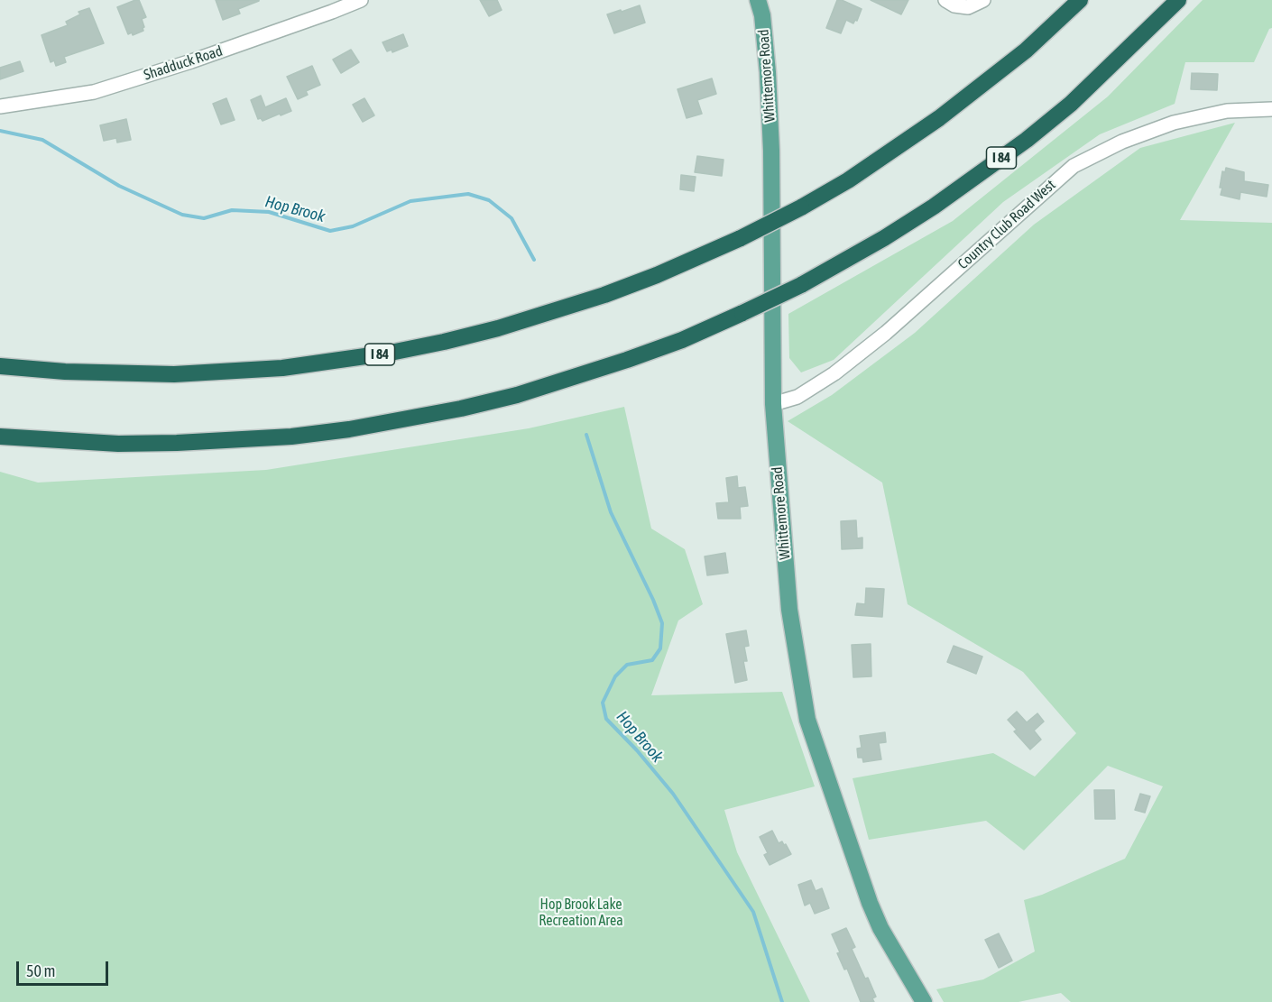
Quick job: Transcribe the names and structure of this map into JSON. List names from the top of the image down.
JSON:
{
  "streets": {
    "highway": ["I 84"],
    "main road": ["Whittemore Road"],
    "street": ["Shadduck Road", "Country Club Road West"]
  },
  "crossings": [
    ["Whittemore Road", "Country Club Road West"]
  ],
  "water": ["Hop Brook"],
  "parks": ["Hop Brook Lake Recreation Area"],
  "scale_bar": "50 m"
}
